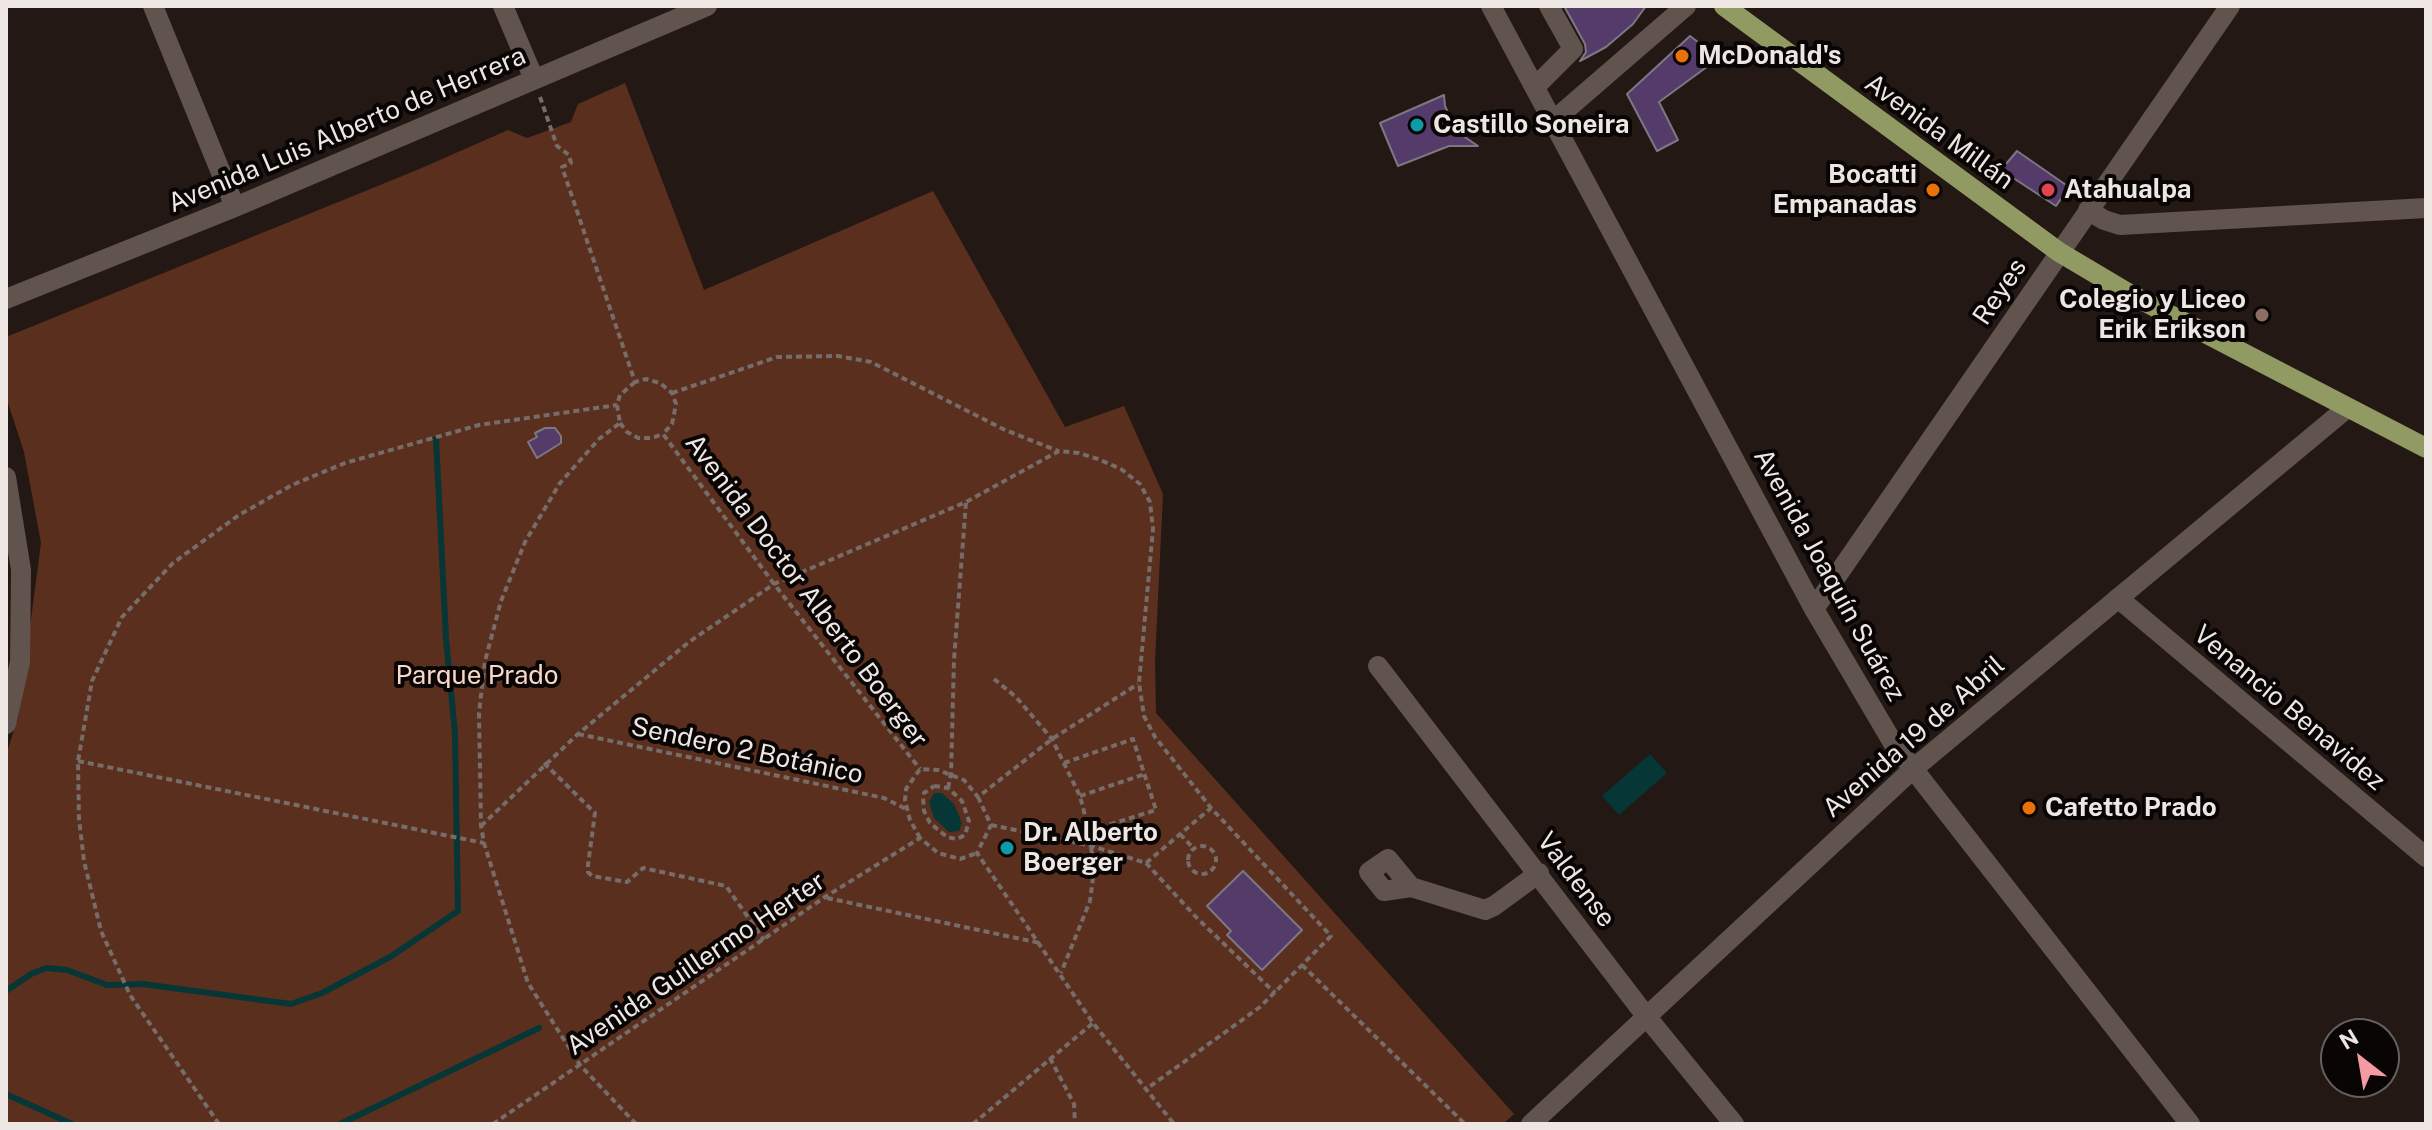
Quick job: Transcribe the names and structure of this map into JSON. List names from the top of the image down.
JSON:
{
  "streets": {
    "main road": ["Avenida Millán"],
    "street": [
      "Avenida Luis Alberto de Herrera",
      "Reyes",
      "Avenida Joaquín Suárez",
      "Venancio Benavidez",
      "Avenida 19 de Abril",
      "Valdense"
    ],
    "path": ["Avenida Doctor Alberto Boerger", "Sendero 2 Botánico", "Avenida Guillermo Herter"]
  },
  "crossings": [
    ["Avenida Millán", "Reyes"],
    ["Avenida Millán", "Avenida 19 de Abril"],
    ["Reyes", "Avenida Joaquín Suárez"],
    ["Avenida Joaquín Suárez", "Avenida 19 de Abril"],
    ["Venancio Benavidez", "Avenida 19 de Abril"],
    ["Avenida 19 de Abril", "Valdense"]
  ],
  "parks": ["Parque Prado"],
  "places": [
    "McDonald's",
    "Castillo Soneira",
    "Bocatti Empanadas",
    "Atahualpa",
    "Colegio y Liceo Erik Erikson",
    "Cafetto Prado",
    "Dr. Alberto Boerger"
  ],
  "north": "top left"
}
